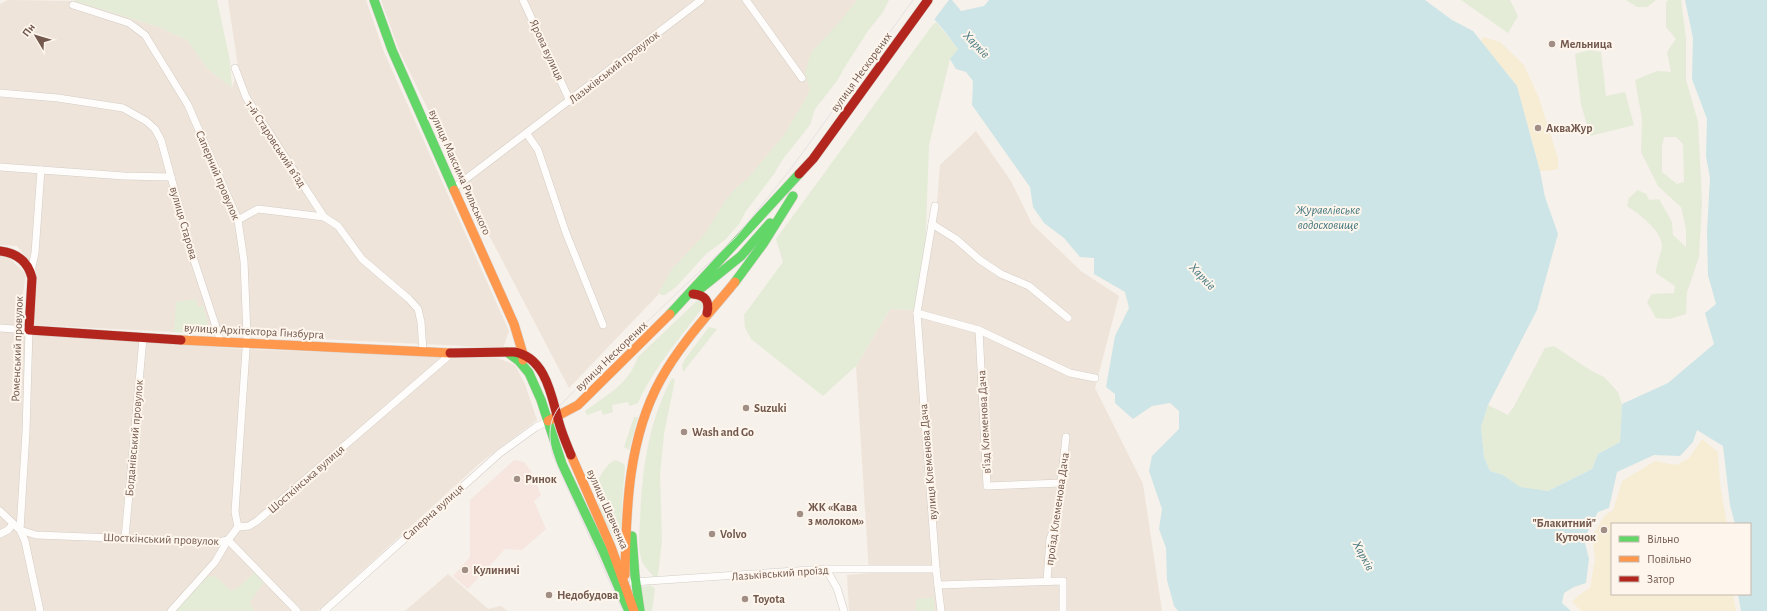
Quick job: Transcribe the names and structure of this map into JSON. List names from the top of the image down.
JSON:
{
  "streets": {
    "main road": [
      "вулиця Нескорених",
      "вулиця Максима Рильського",
      "вулиця Архітектора Гінзбурга",
      "Роменський провулок",
      "вулиця Шевченка"
    ],
    "street": [
      "Ярова вулиця",
      "Лазьківський провулок",
      "1-й Старовський в’їзд",
      "Саперний провулок",
      "вулиця Старова",
      "в'їзд Клеменова Дача",
      "Богданівський провулок",
      "вулиця Клеменова Дача",
      "Шосткінська вулиця",
      "проїзд Клеменова Дача",
      "Саперна вулиця",
      "Шосткінський провулок",
      "Лазьківський проїзд"
    ]
  },
  "crossings": [
    ["Ярова вулиця", "Лазьківський провулок"],
    ["Лазьківський провулок", "вулиця Максима Рильського"],
    ["вулиця Нескорених", "вулиця Максима Рильського"],
    ["вулиця Нескорених", "вулиця Шевченка"],
    ["вулиця Нескорених", "Саперна вулиця"],
    ["вулиця Максима Рильського", "вулиця Архітектора Гінзбурга"],
    ["вулиця Максима Рильського", "вулиця Шевченка"],
    ["вулиця Максима Рильського", "Саперна вулиця"],
    ["Саперний провулок", "вулиця Архітектора Гінзбурга"],
    ["Саперний провулок", "Шосткінська вулиця"],
    ["вулиця Старова", "вулиця Архітектора Гінзбурга"],
    ["вулиця Старова", "Роменський провулок"],
    ["вулиця Архітектора Гінзбурга", "Роменський провулок"],
    ["вулиця Архітектора Гінзбурга", "Богданівський провулок"],
    ["вулиця Архітектора Гінзбурга", "Шосткінська вулиця"],
    ["Роменський провулок", "Шосткінський провулок"],
    ["в'їзд Клеменова Дача", "проїзд Клеменова Дача"],
    ["Богданівський провулок", "Шосткінський провулок"],
    ["вулиця Клеменова Дача", "Лазьківський проїзд"],
    ["вулиця Шевченка", "Саперна вулиця"],
    ["вулиця Шевченка", "Лазьківський проїзд"]
  ],
  "water": ["Харків", "Журавлівське водосховище"],
  "places": [
    "Мельница",
    "АкваЖур",
    "Suzuki",
    "Wash and Go",
    "Ринок",
    "ЖК «Кава з молоком»",
    "\"Блакитний\" Куточок",
    "Volvo",
    "Кулиничі",
    "Недобудова",
    "Toyota"
  ],
  "legend": ["Вільно", "Повільно", "Затор"],
  "north": "top left"
}
